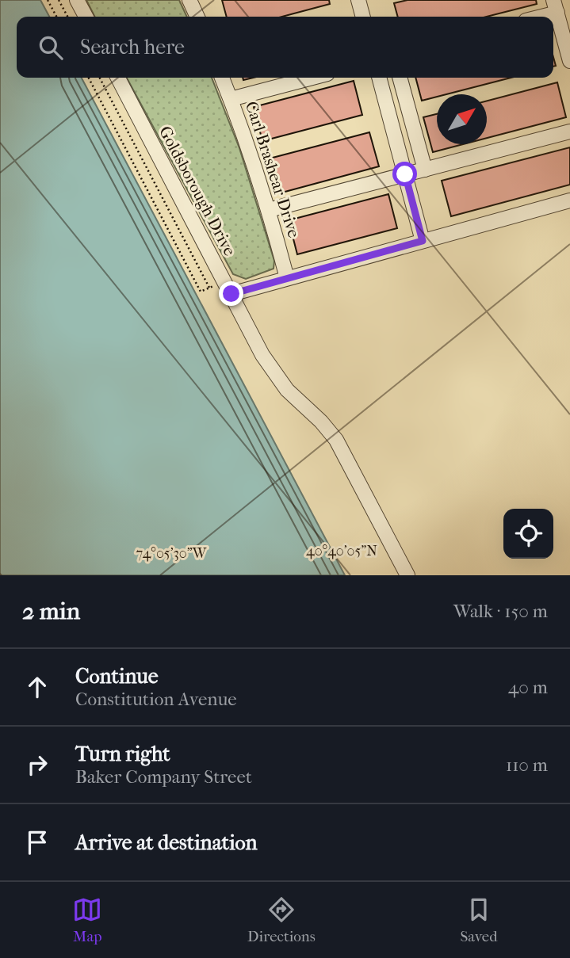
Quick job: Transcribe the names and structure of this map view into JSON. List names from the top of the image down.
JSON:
{
  "streets": {
    "street": ["Carl Brashear Drive", "Goldsborough Drive"]
  },
  "north": "top right",
  "page": {
    "search": "Search here",
    "heading": ["2 min", "Walk · 150 m"],
    "list": [
      ["Continue", "Constitution Avenue", "40 m"],
      ["Turn right", "Baker Company Street", "110 m"],
      "Arrive at destination"
    ],
    "nav": ["Map", "Directions", "Saved"]
  },
  "coordinates": ["40°40'05\"N", "74°05'30\"W"]
}
